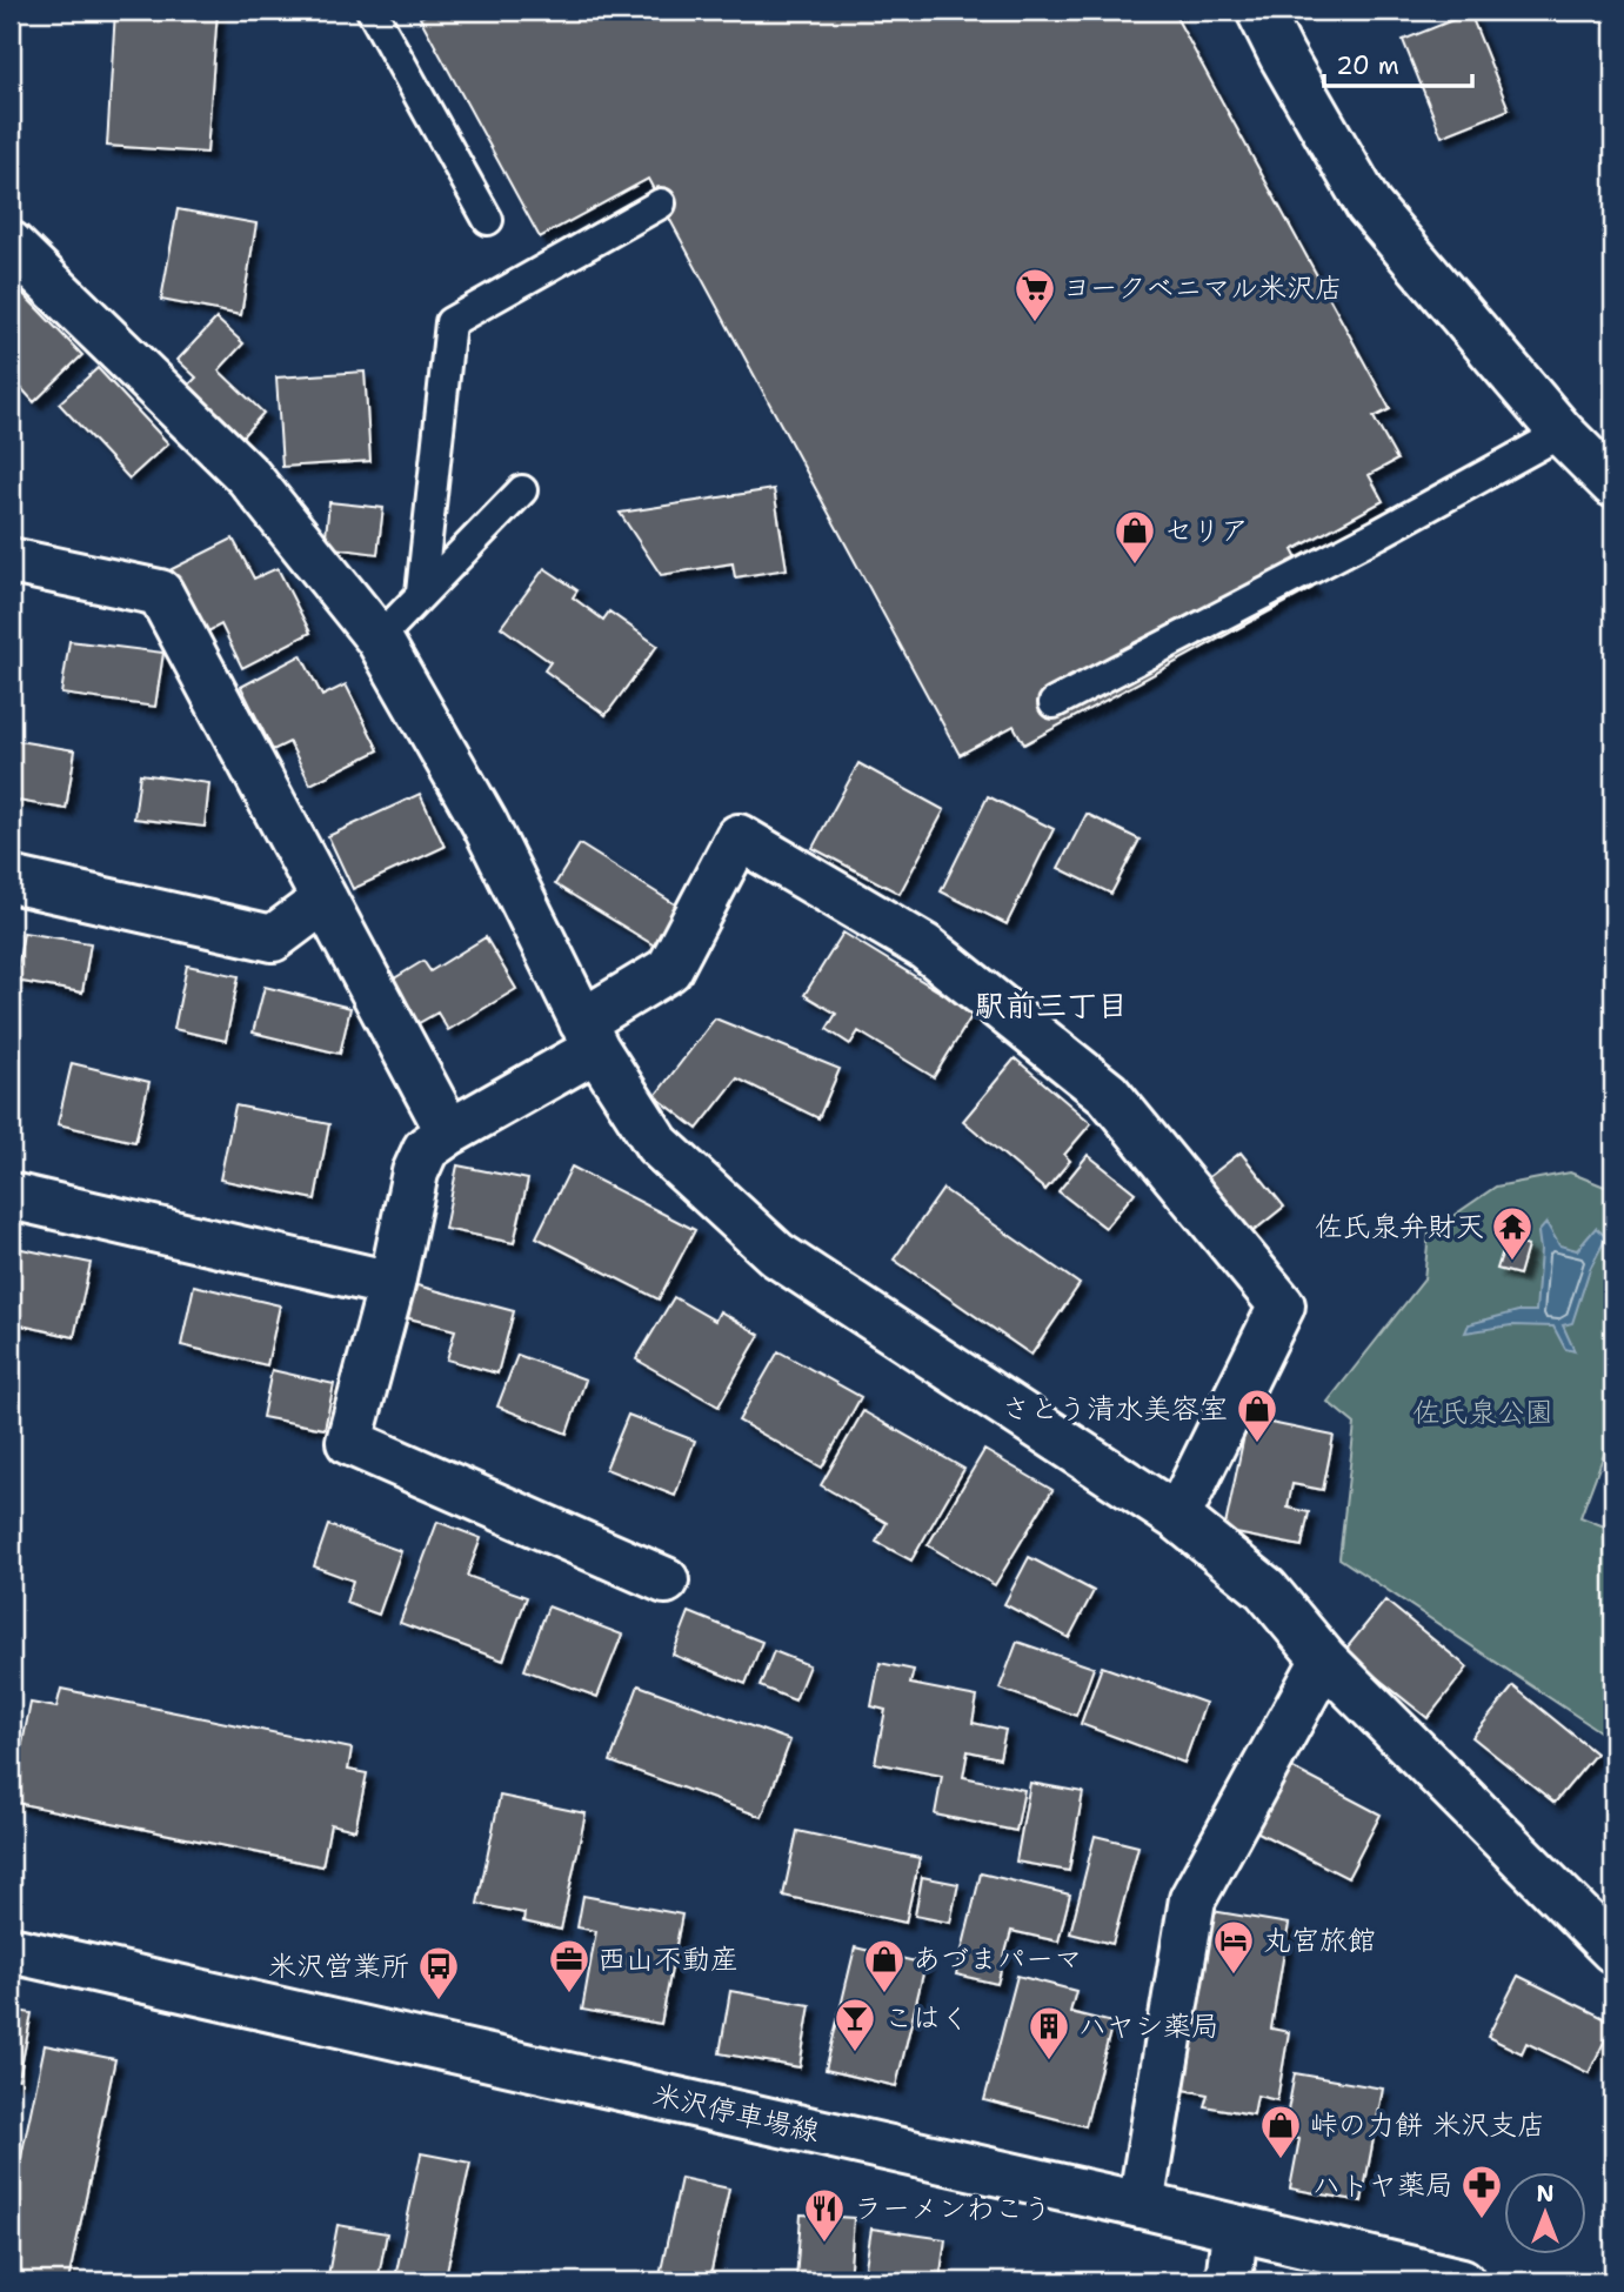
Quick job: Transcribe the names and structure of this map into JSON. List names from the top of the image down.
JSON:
{
  "streets": {
    "street": ["米沢停車場線"]
  },
  "districts": ["駅前三丁目"],
  "parks": ["佐氏泉公園"],
  "places": {
    "supermarket": ["ヨークベニマル米沢店"],
    "shop": [
      "セリア",
      "さとう清水美容室",
      "あづまパーマ",
      "峠の力餅 米沢支店"
    ],
    "temple": ["佐氏泉弁財天"],
    "hotel": ["丸宮旅館"],
    "office": ["西山不動産"],
    "bus stop": ["米沢営業所"],
    "bar": ["こはく"],
    "building": ["ハヤシ薬局"],
    "pharmacy": ["ハトヤ薬局"],
    "restaurant": ["ラーメンわこう"]
  },
  "scale_bar": "20 m",
  "north": "top"
}
